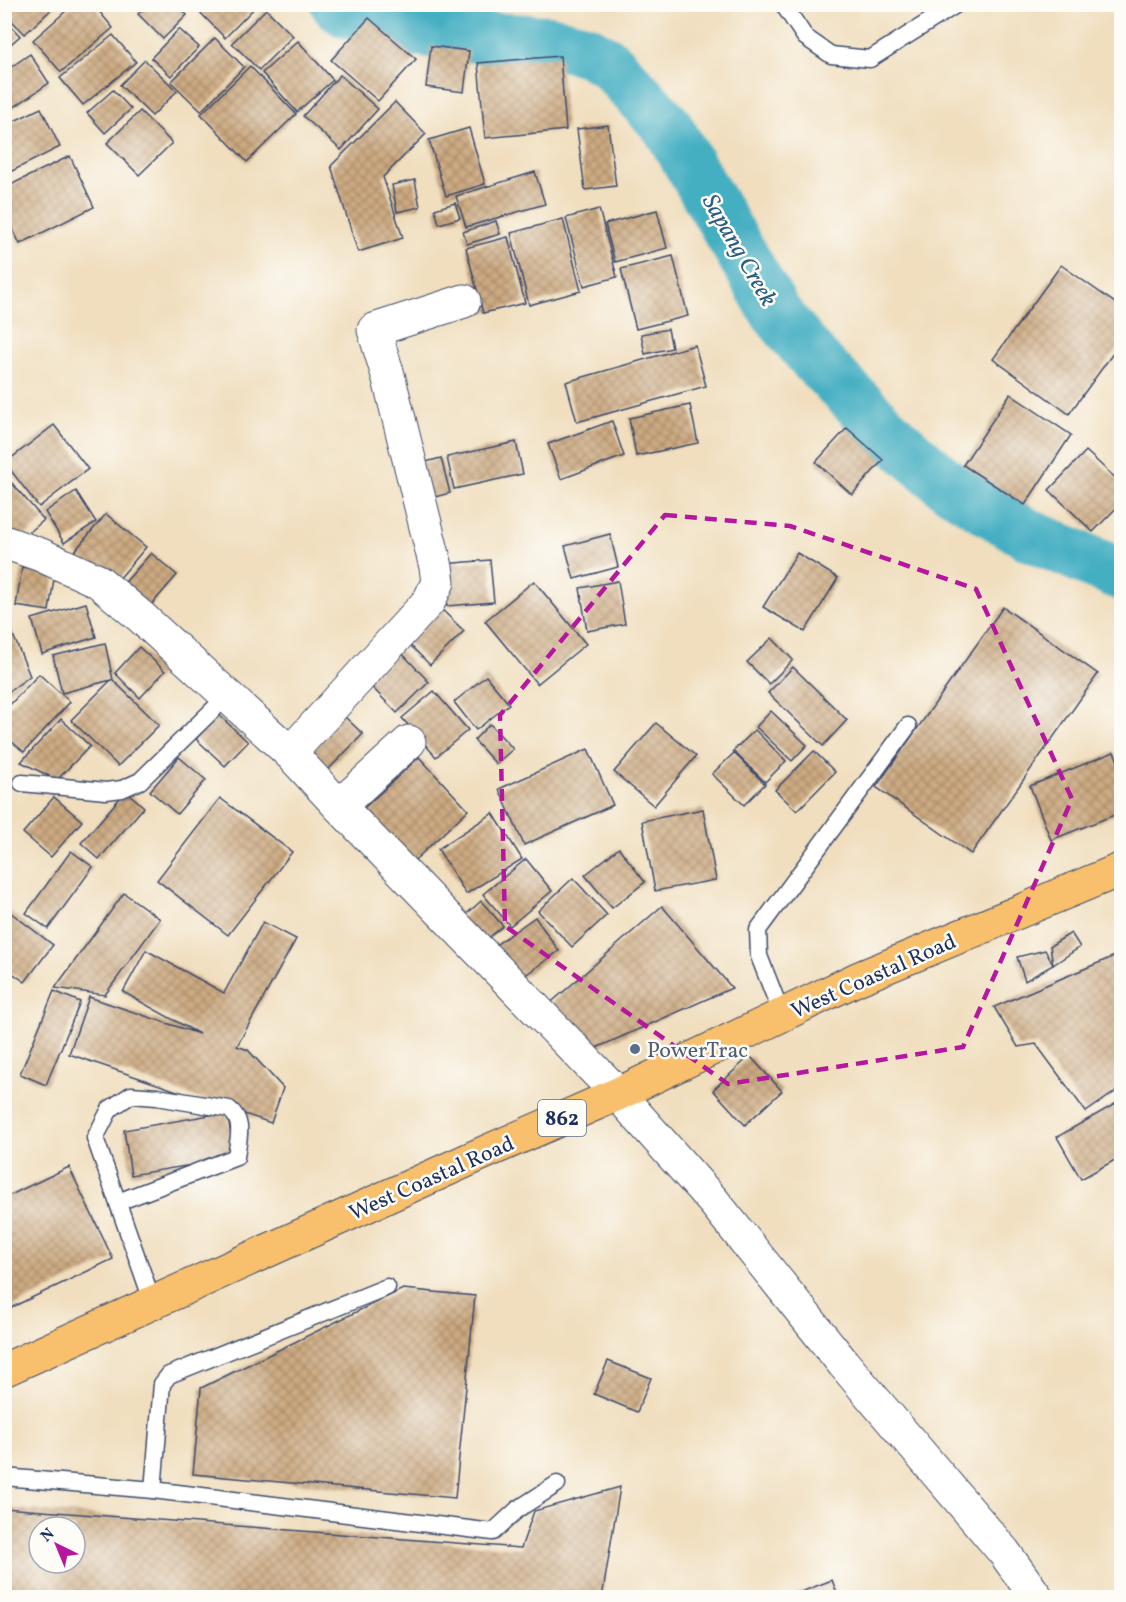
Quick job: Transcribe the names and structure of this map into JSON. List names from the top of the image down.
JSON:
{
  "streets": {
    "main road": ["West Coastal Road", "862"]
  },
  "water": ["Sapang Creek"],
  "places": ["PowerTrac"],
  "north": "top left"
}
